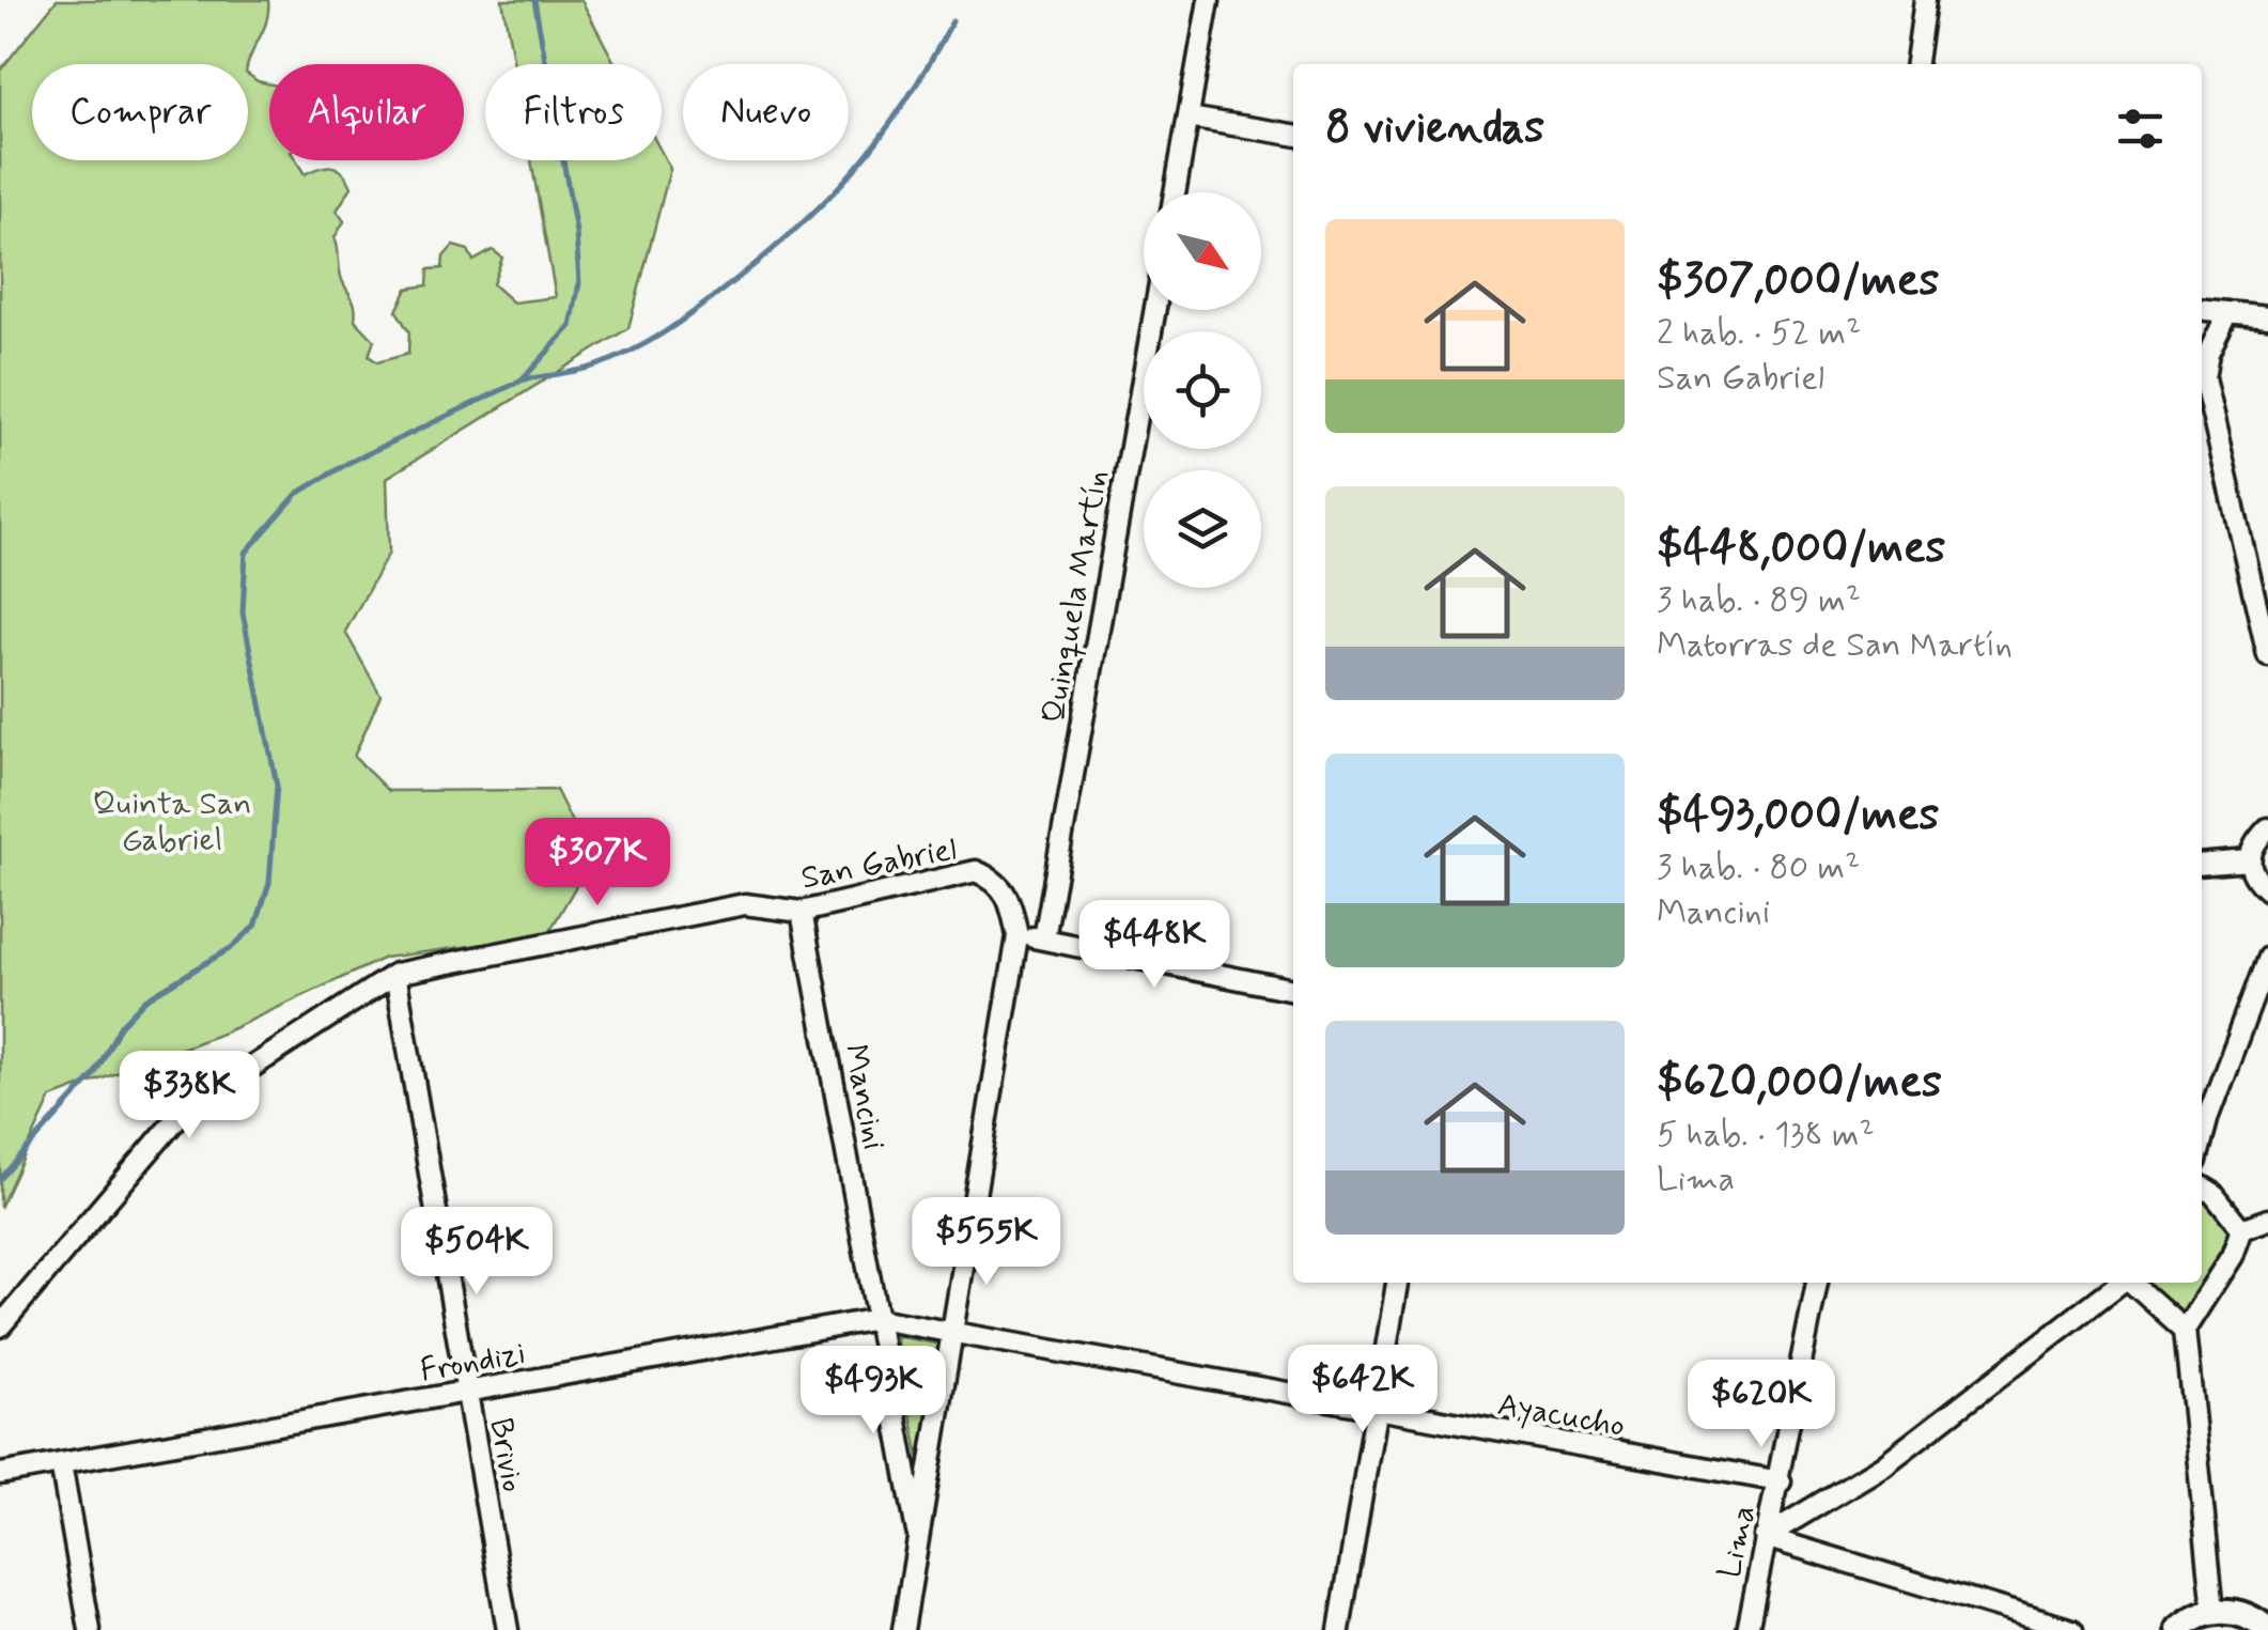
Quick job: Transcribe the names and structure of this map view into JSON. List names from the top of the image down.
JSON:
{
  "streets": {
    "street": [
      "Quinquela Martín",
      "San Gabriel",
      "Mancini",
      "Frondizi",
      "Ayacucho",
      "Brivio",
      "Lima"
    ]
  },
  "crossings": [
    ["San Gabriel", "Mancini"],
    ["San Gabriel", "Brivio"],
    ["Mancini", "Frondizi"],
    ["Frondizi", "Ayacucho"],
    ["Frondizi", "Brivio"],
    ["Ayacucho", "Lima"]
  ],
  "parks": ["Quinta San Gabriel"],
  "north": "bottom right",
  "page": {
    "chip": [
      "Comprar",
      "Alquilar",
      "Filtros",
      "Nuevo"
    ],
    "heading": "8 viviendas",
    "list": [
      {
        "name": "$307,000/mes",
        "note": "2 hab. · 52 m² · San Gabriel"
      },
      {
        "name": "$448,000/mes",
        "note": "3 hab. · 89 m² · Matorras de San Martín"
      },
      {
        "name": "$493,000/mes",
        "note": "3 hab. · 80 m² · Mancini"
      },
      {
        "name": "$620,000/mes",
        "note": "5 hab. · 138 m² · Lima"
      }
    ],
    "price": [
      "$307K",
      "$448K",
      "$338K",
      "$555K",
      "$504K",
      "$642K",
      "$493K",
      "$620K"
    ]
  }
}
